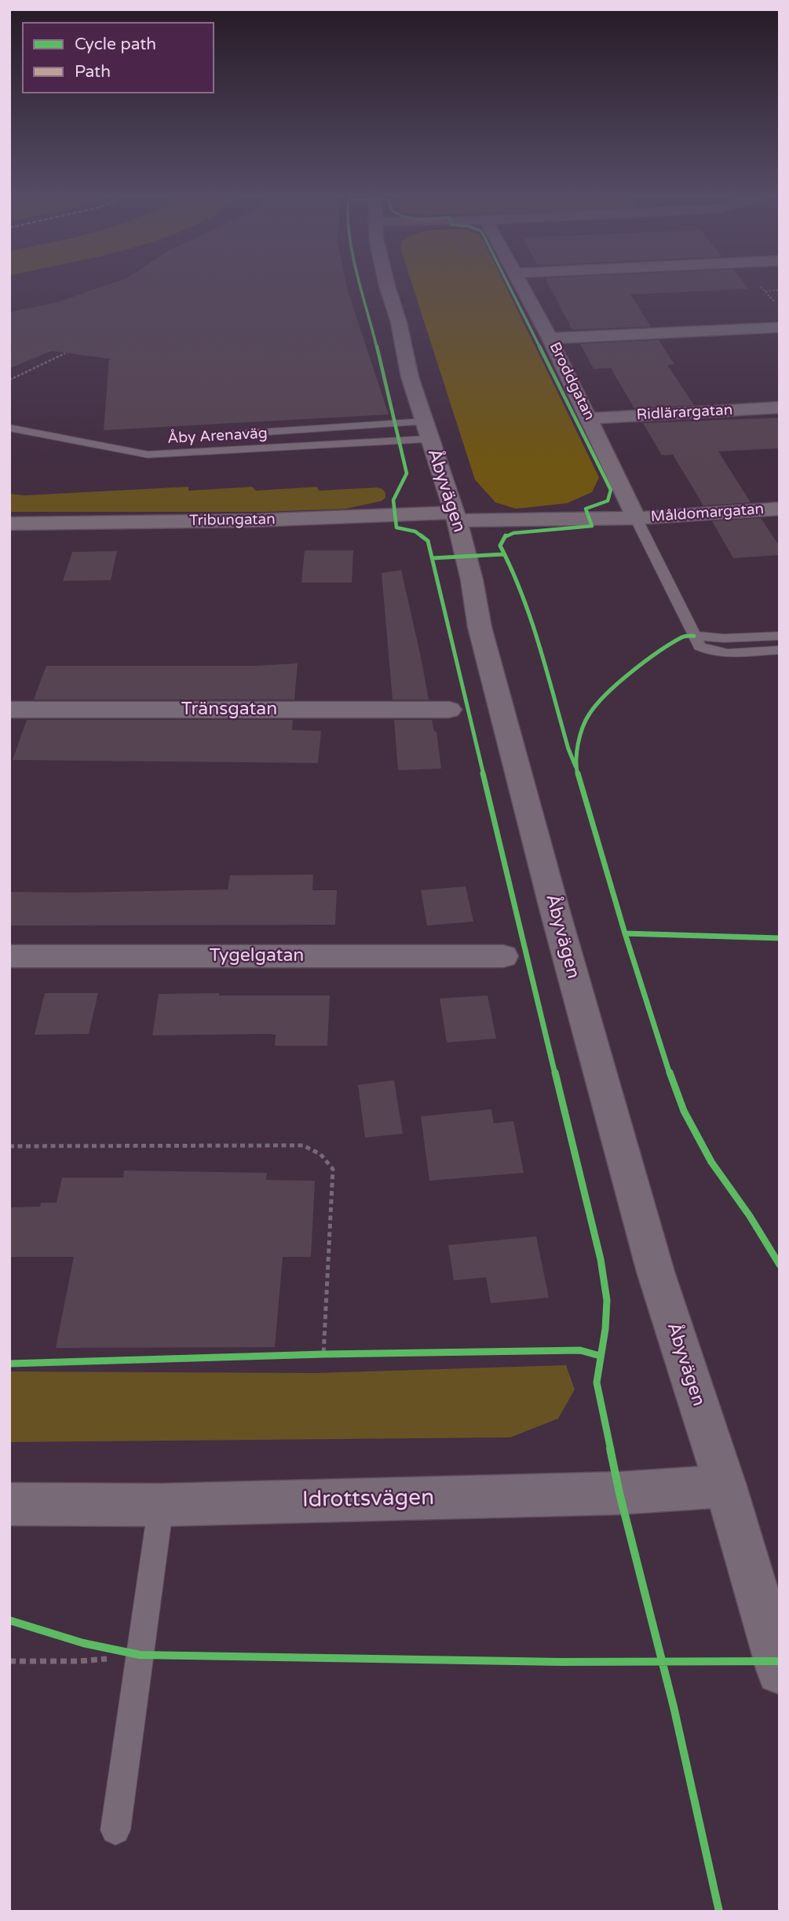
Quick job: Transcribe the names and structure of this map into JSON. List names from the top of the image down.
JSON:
{
  "streets": {
    "street": [
      "Broddgatan",
      "Ridlärargatan",
      "Åbyvägen",
      "Måldomargatan",
      "Tribungatan",
      "Tränsgatan",
      "Tygelgatan",
      "Idrottsvägen"
    ],
    "lane": ["Åby Arenaväg"]
  },
  "crossings": [
    ["Broddgatan", "Ridlärargatan"],
    ["Broddgatan", "Måldomargatan"],
    ["Åby Arenaväg", "Åbyvägen"],
    ["Åbyvägen", "Måldomargatan"],
    ["Åbyvägen", "Tribungatan"],
    ["Åbyvägen", "Idrottsvägen"],
    ["Måldomargatan", "Tribungatan"]
  ],
  "legend": ["Cycle path", "Path"]
}
